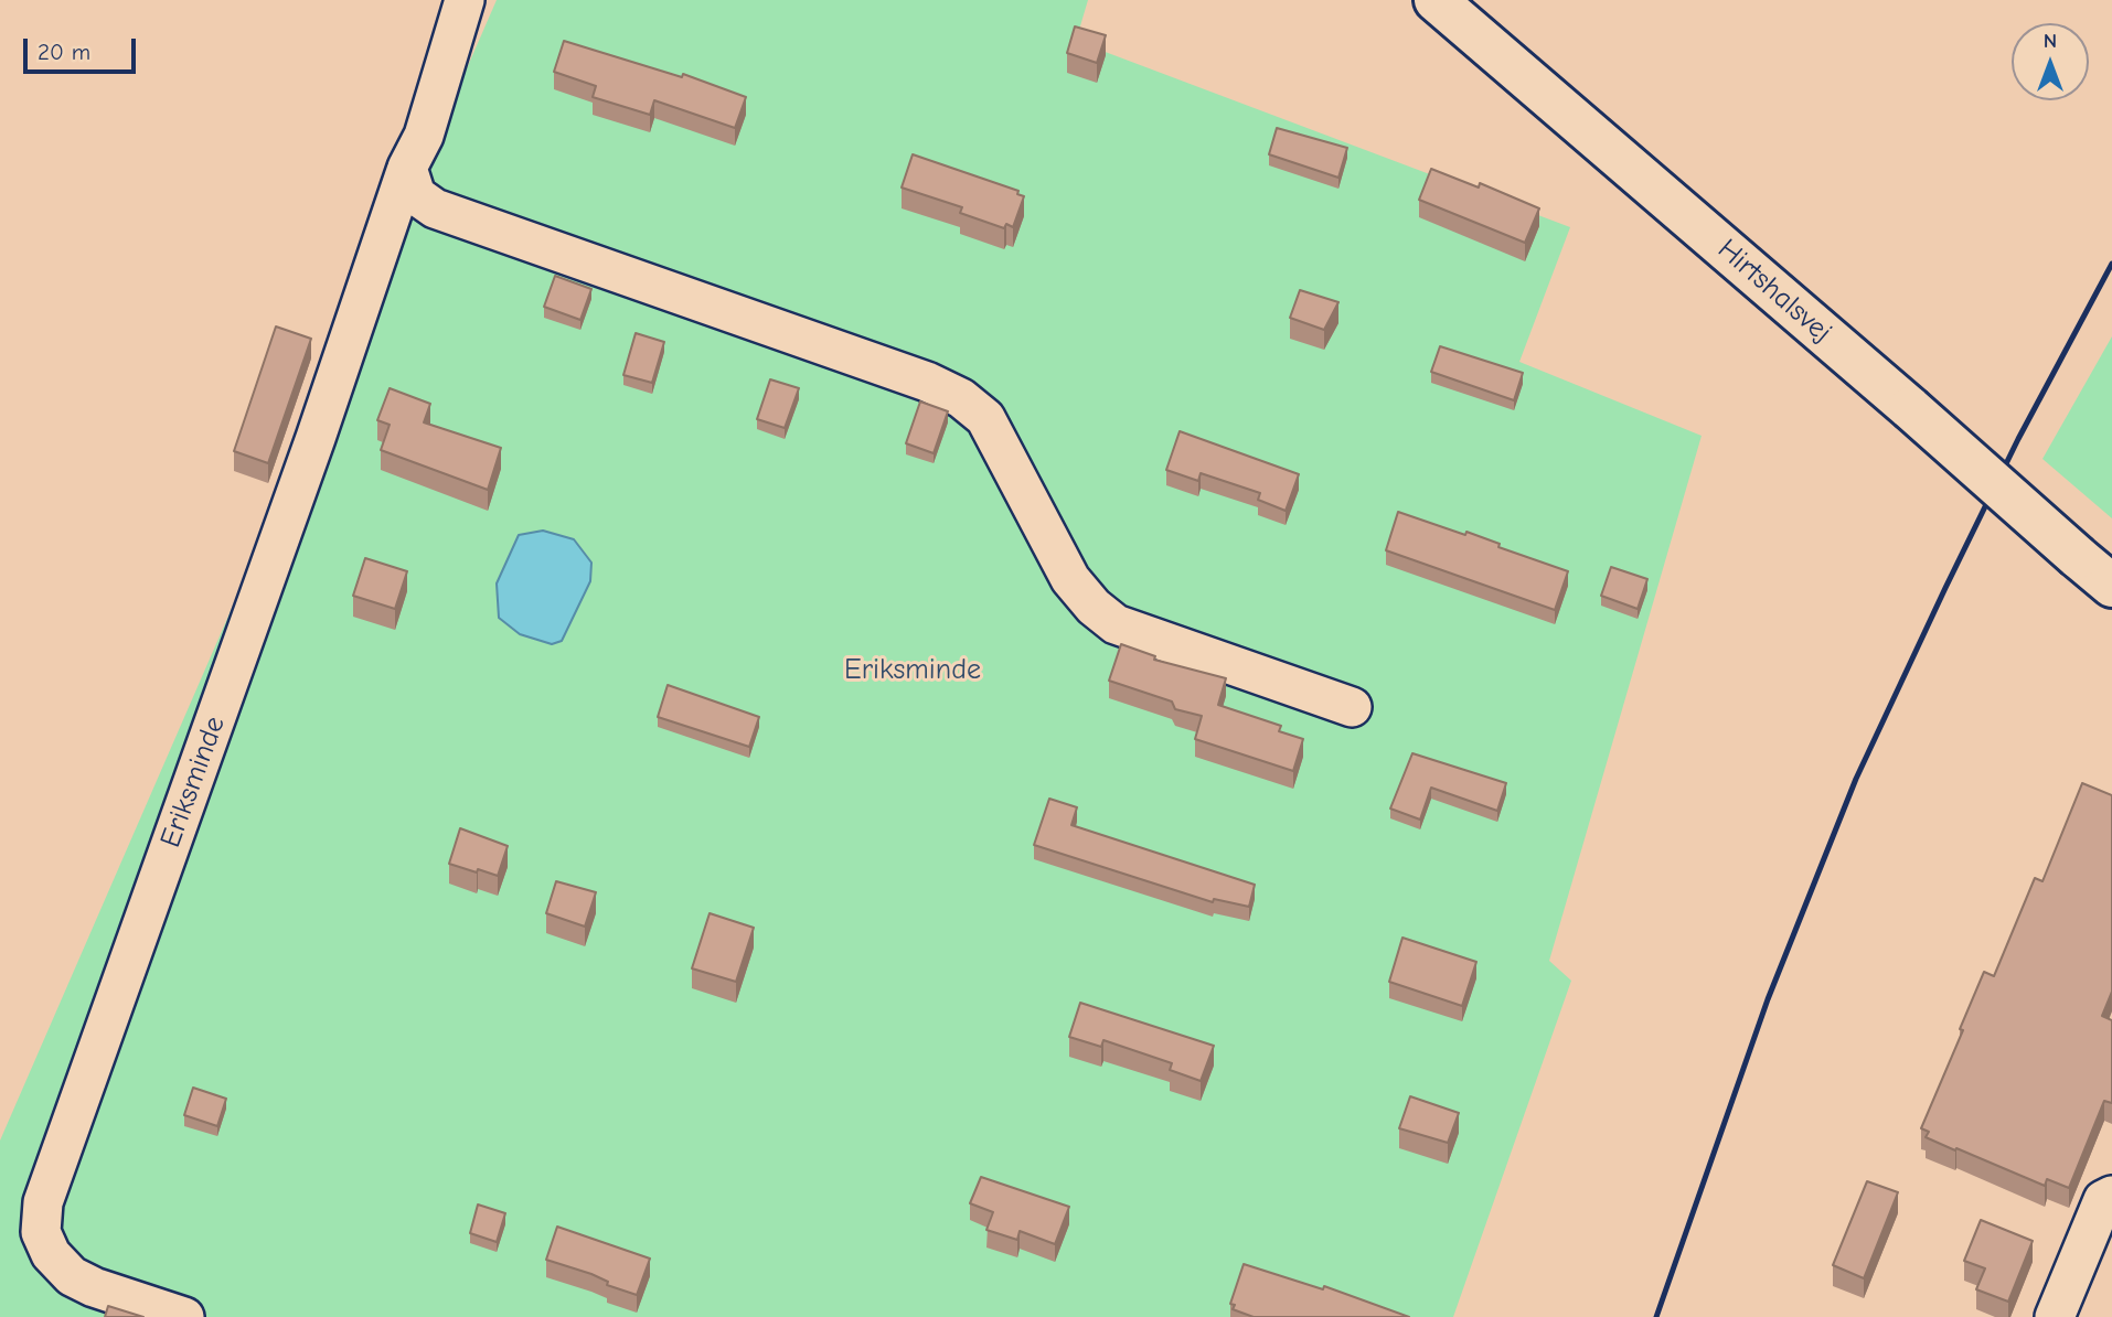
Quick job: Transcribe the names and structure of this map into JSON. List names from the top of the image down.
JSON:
{
  "streets": {
    "street": ["Hirtshalsvej", "Eriksminde"]
  },
  "parks": ["Eriksminde"],
  "scale_bar": "20 m",
  "north": "top"
}
